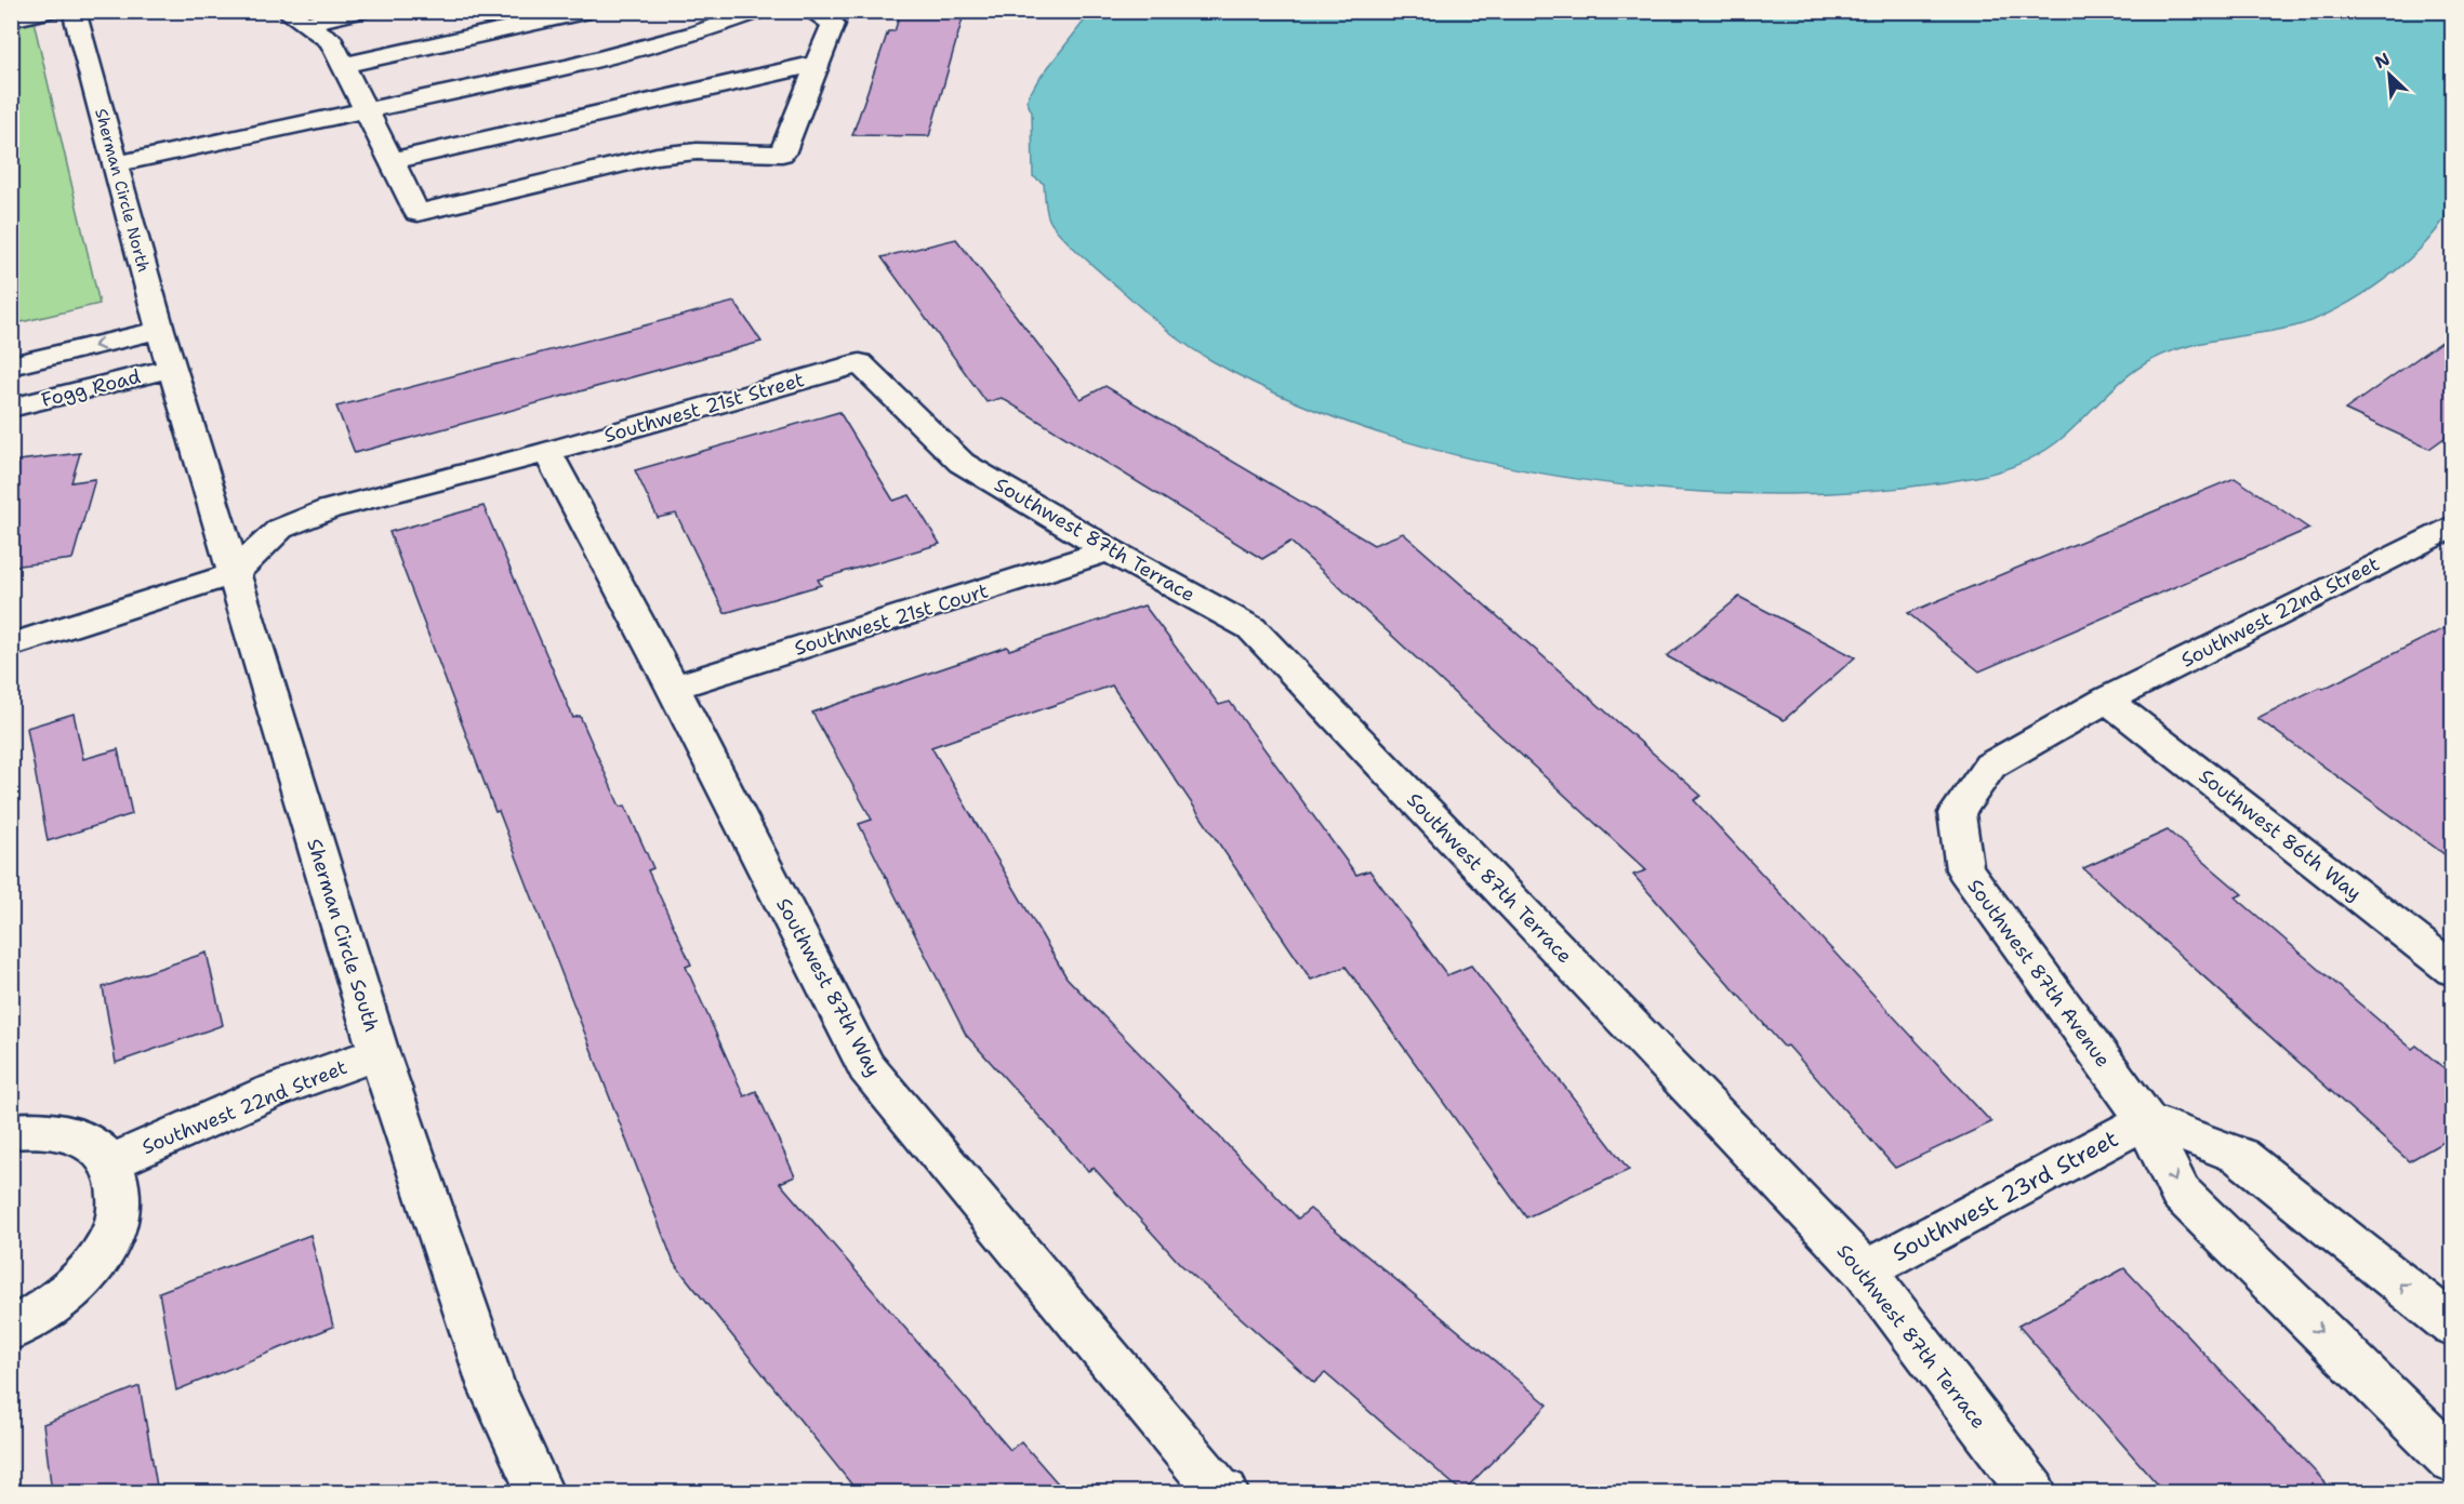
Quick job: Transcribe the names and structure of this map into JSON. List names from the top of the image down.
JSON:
{
  "streets": {
    "street": [
      "Sherman Circle North",
      "Fogg Road",
      "Southwest 21st Street",
      "Southwest 87th Terrace",
      "Southwest 22nd Street",
      "Southwest 21st Court",
      "Southwest 86th Way",
      "Sherman Circle South",
      "Southwest 87th Avenue",
      "Southwest 87th Way",
      "Southwest 23rd Street"
    ]
  },
  "crossings": [
    ["Sherman Circle North", "Fogg Road"],
    ["Sherman Circle North", "Sherman Circle South"],
    ["Fogg Road", "Sherman Circle South"],
    ["Southwest 21st Street", "Southwest 87th Terrace"],
    ["Southwest 21st Street", "Sherman Circle South"],
    ["Southwest 21st Street", "Southwest 87th Way"],
    ["Southwest 87th Terrace", "Southwest 21st Court"],
    ["Southwest 87th Terrace", "Southwest 23rd Street"],
    ["Southwest 22nd Street", "Southwest 86th Way"],
    ["Southwest 22nd Street", "Sherman Circle South"],
    ["Southwest 22nd Street", "Southwest 87th Avenue"],
    ["Southwest 21st Court", "Southwest 87th Way"],
    ["Southwest 86th Way", "Southwest 87th Avenue"],
    ["Southwest 87th Avenue", "Southwest 23rd Street"]
  ],
  "north": "top left"
}
